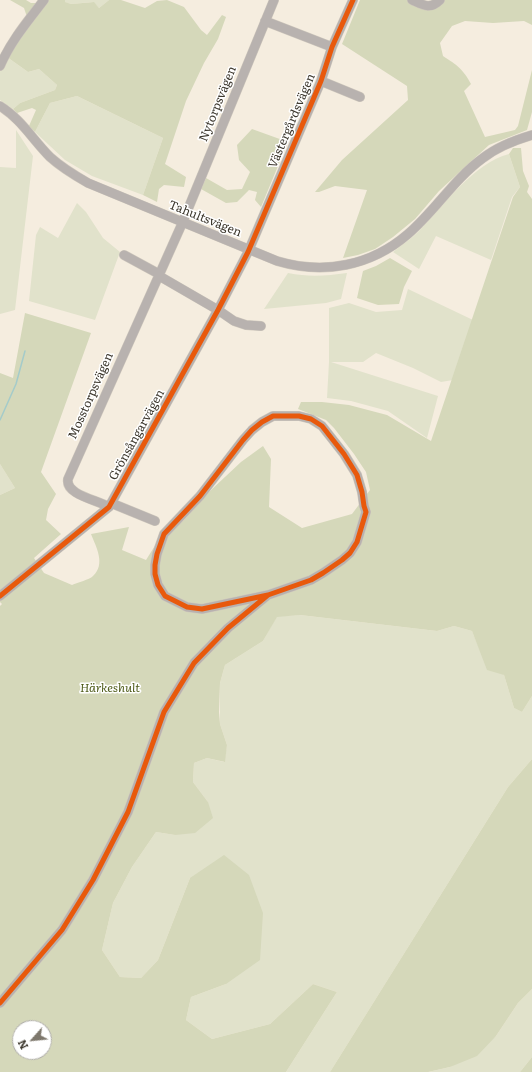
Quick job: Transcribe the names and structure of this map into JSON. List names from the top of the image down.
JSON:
{
  "streets": {
    "street": [
      "Nytorpsvägen",
      "Västergårdsvägen",
      "Tahultsvägen",
      "Mosstorpsvägen",
      "Grönsångarvägen"
    ]
  },
  "crossings": [
    ["Nytorpsvägen", "Tahultsvägen"],
    ["Nytorpsvägen", "Mosstorpsvägen"],
    ["Västergårdsvägen", "Tahultsvägen"],
    ["Västergårdsvägen", "Grönsångarvägen"],
    ["Tahultsvägen", "Mosstorpsvägen"],
    ["Tahultsvägen", "Grönsångarvägen"],
    ["Mosstorpsvägen", "Grönsångarvägen"]
  ],
  "parks": ["Härkeshult"],
  "north": "bottom left"
}
